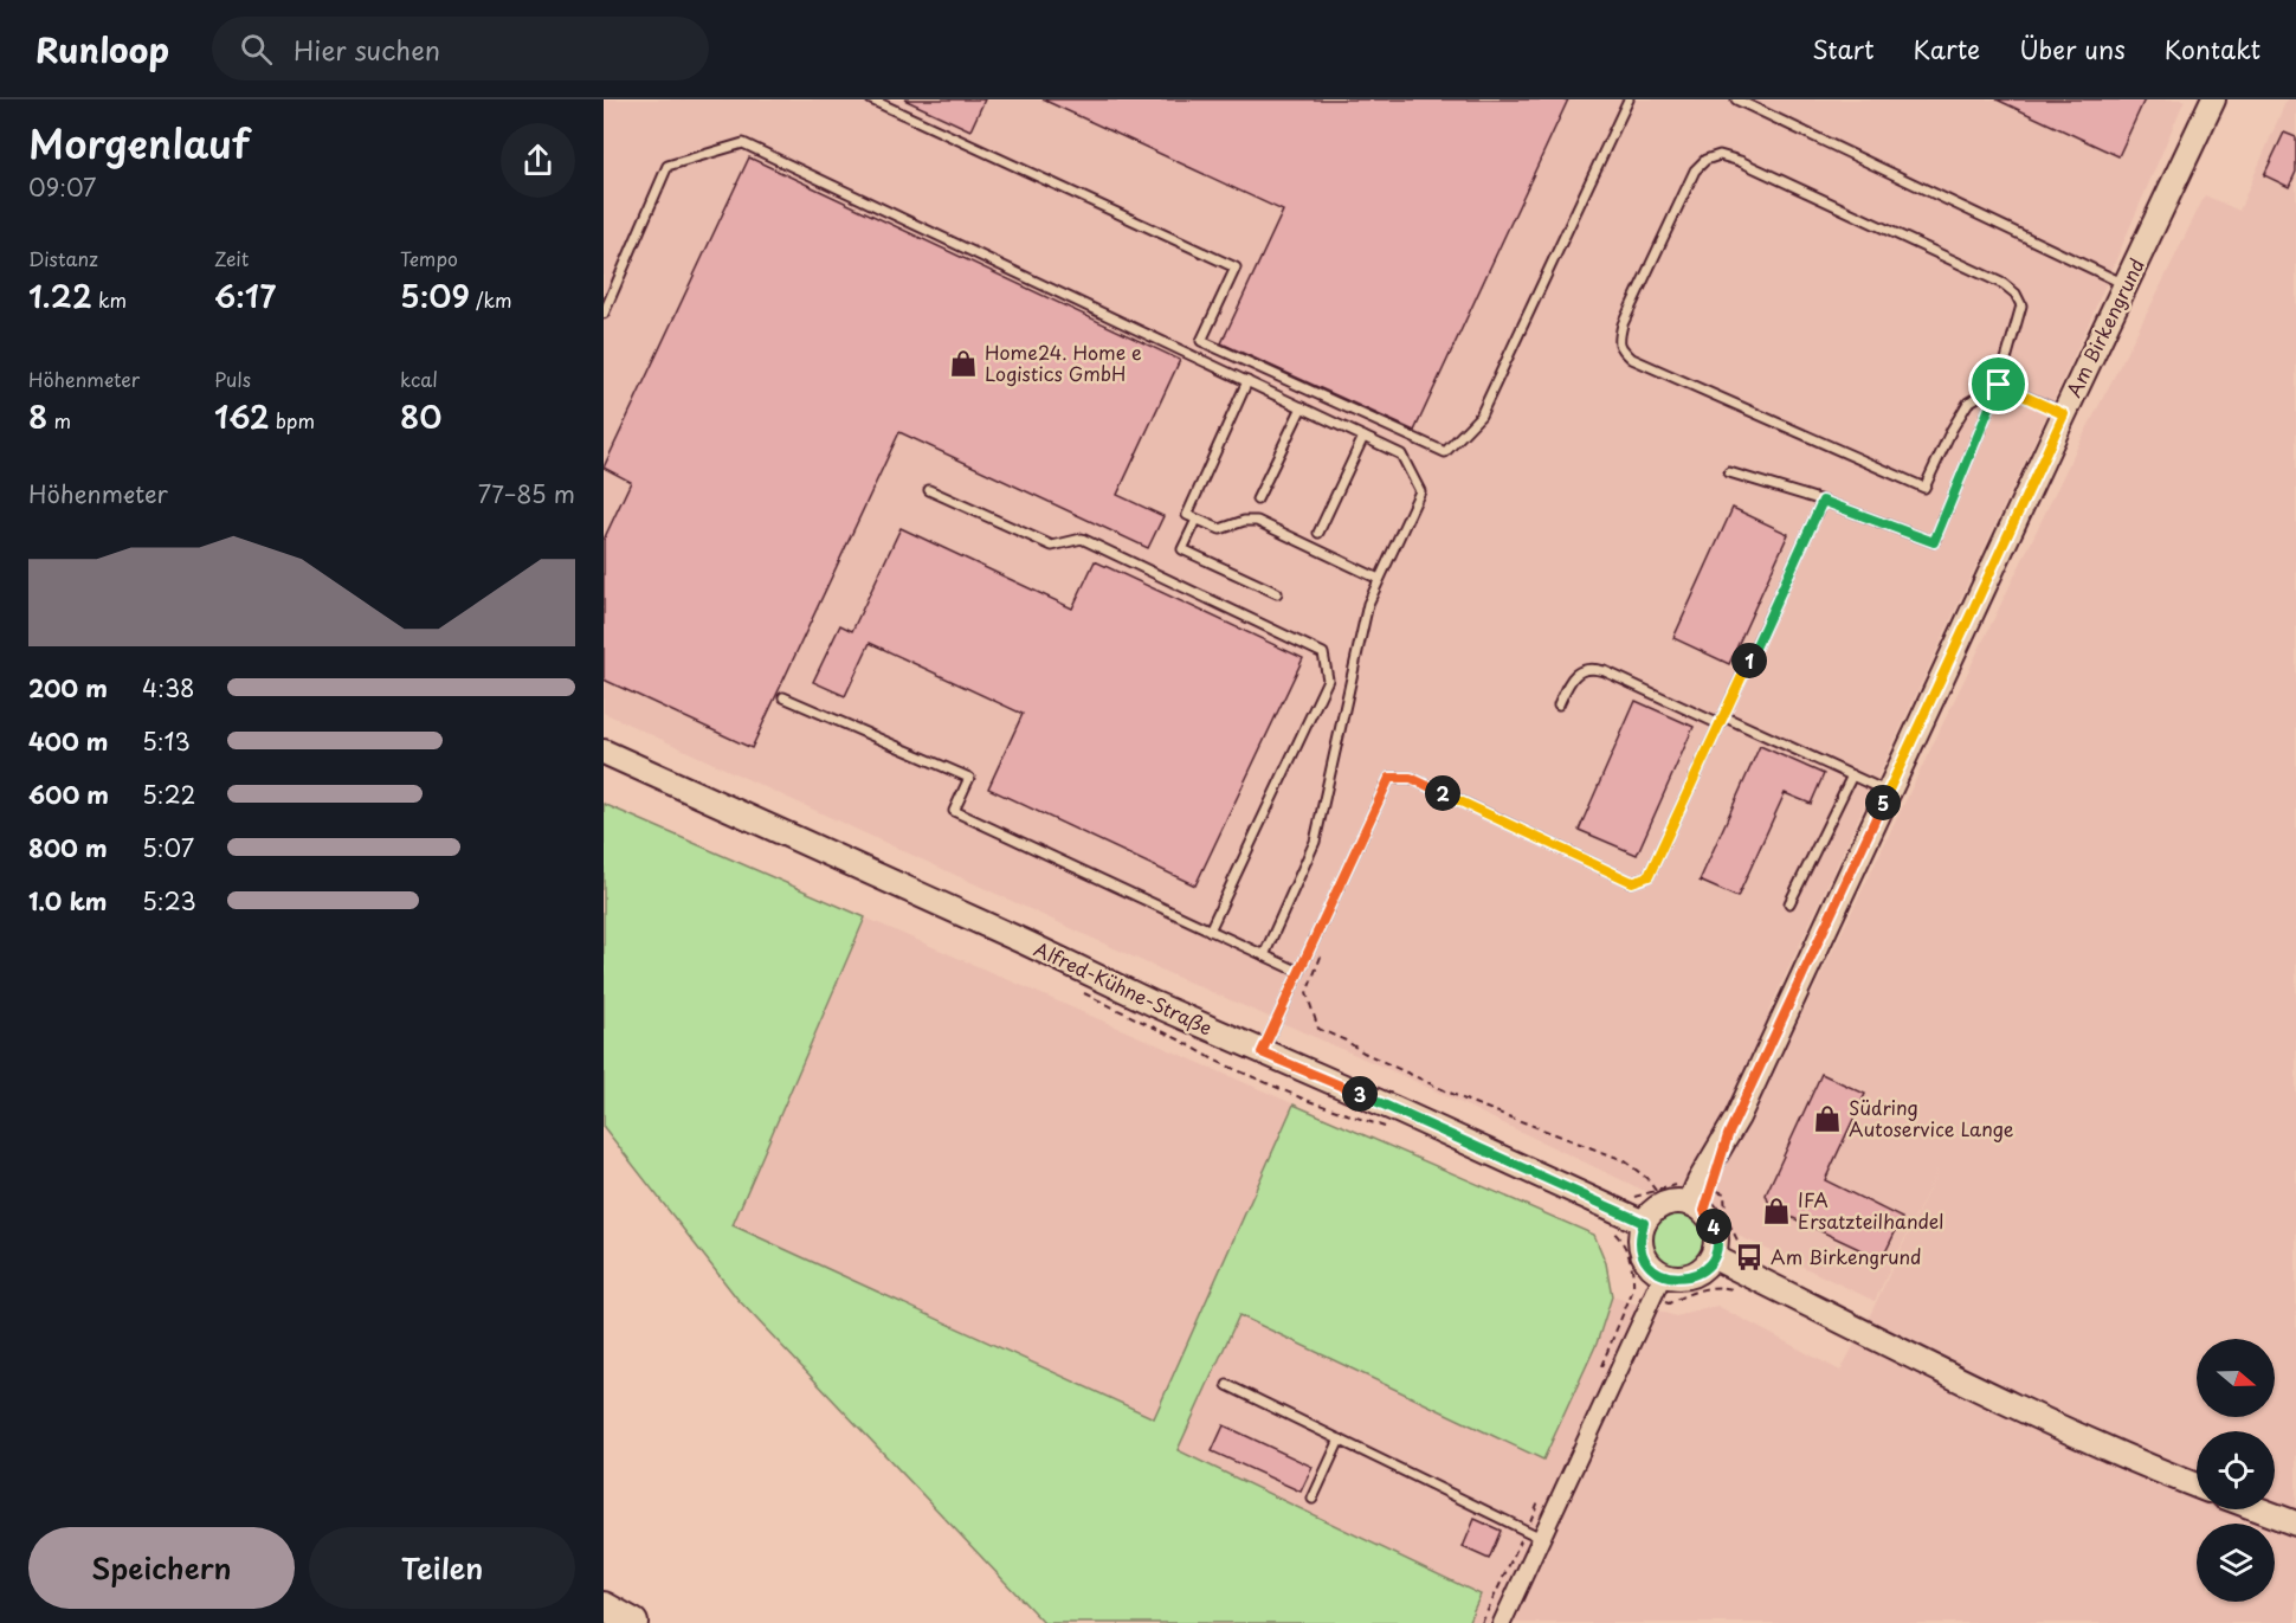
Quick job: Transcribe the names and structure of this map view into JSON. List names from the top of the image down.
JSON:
{
  "streets": {
    "main road": ["Am Birkengrund", "Alfred-Kühne-Straße"]
  },
  "crossings": [
    ["Am Birkengrund", "Alfred-Kühne-Straße"]
  ],
  "places": {
    "shop": ["Home24. Home e Logistics GmbH", "Südring Autoservice Lange", "IFA Ersatzteilhandel"],
    "bus stop": ["Am Birkengrund"]
  },
  "north": "right",
  "page": {
    "header": "Runloop",
    "search": "Hier suchen",
    "nav": [
      "Start",
      "Karte",
      "Über uns",
      "Kontakt"
    ],
    "heading": ["Morgenlauf", "09:07"],
    "stats": [
      ["Distanz", "1.22 km"],
      ["Zeit", "6:17"],
      ["Tempo", "5:09 /km"],
      ["Höhenmeter", "8 m"],
      ["Puls", "162 bpm"],
      ["kcal", "80"]
    ],
    "chart": ["Höhenmeter", "77–85 m"],
    "pins": [
      "1",
      "2",
      "5",
      "3",
      "4"
    ],
    "list": [
      {
        "name": "200 m",
        "note": "4:38"
      },
      {
        "name": "400 m",
        "note": "5:13"
      },
      {
        "name": "600 m",
        "note": "5:22"
      },
      {
        "name": "800 m",
        "note": "5:07"
      },
      {
        "name": "1.0 km",
        "note": "5:23"
      }
    ],
    "buttons": ["Speichern", "Teilen"]
  }
}
